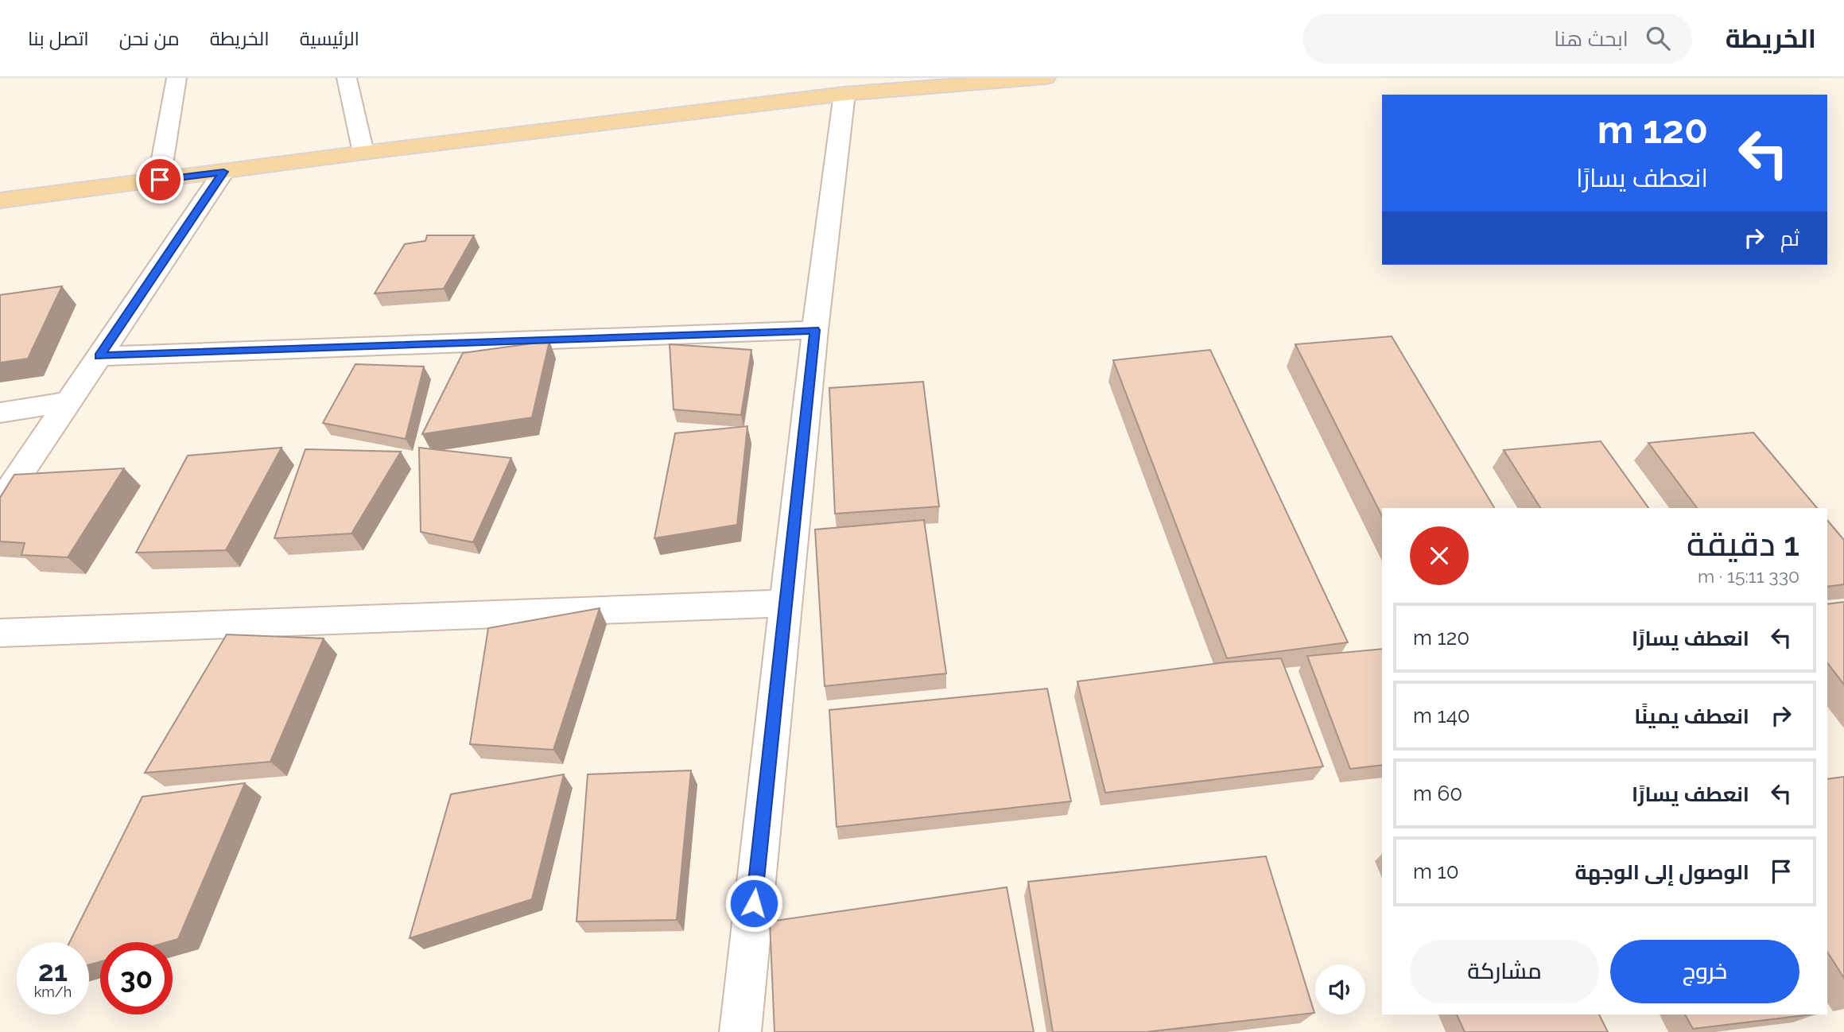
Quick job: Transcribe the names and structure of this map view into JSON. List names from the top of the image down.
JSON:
{
  "page": {
    "header": "الخريطة",
    "search": "ابحث هنا",
    "nav": [
      "الرئيسية",
      "الخريطة",
      "من نحن",
      "اتصل بنا"
    ],
    "turn": ["120 m", "انعطف يسارًا"],
    "then": "ثم",
    "heading": ["1 دقيقة", "330 m · 15:11"],
    "list": [
      {
        "name": "انعطف يسارًا",
        "value": "120 m"
      },
      {
        "name": "انعطف يمينًا",
        "value": "140 m"
      },
      {
        "name": "انعطف يسارًا",
        "value": "60 m"
      },
      {
        "name": "الوصول إلى الوجهة",
        "value": "10 m"
      }
    ],
    "buttons": ["خروج", "مشاركة"],
    "speed": "21 km/h",
    "limit": "30"
  }
}
